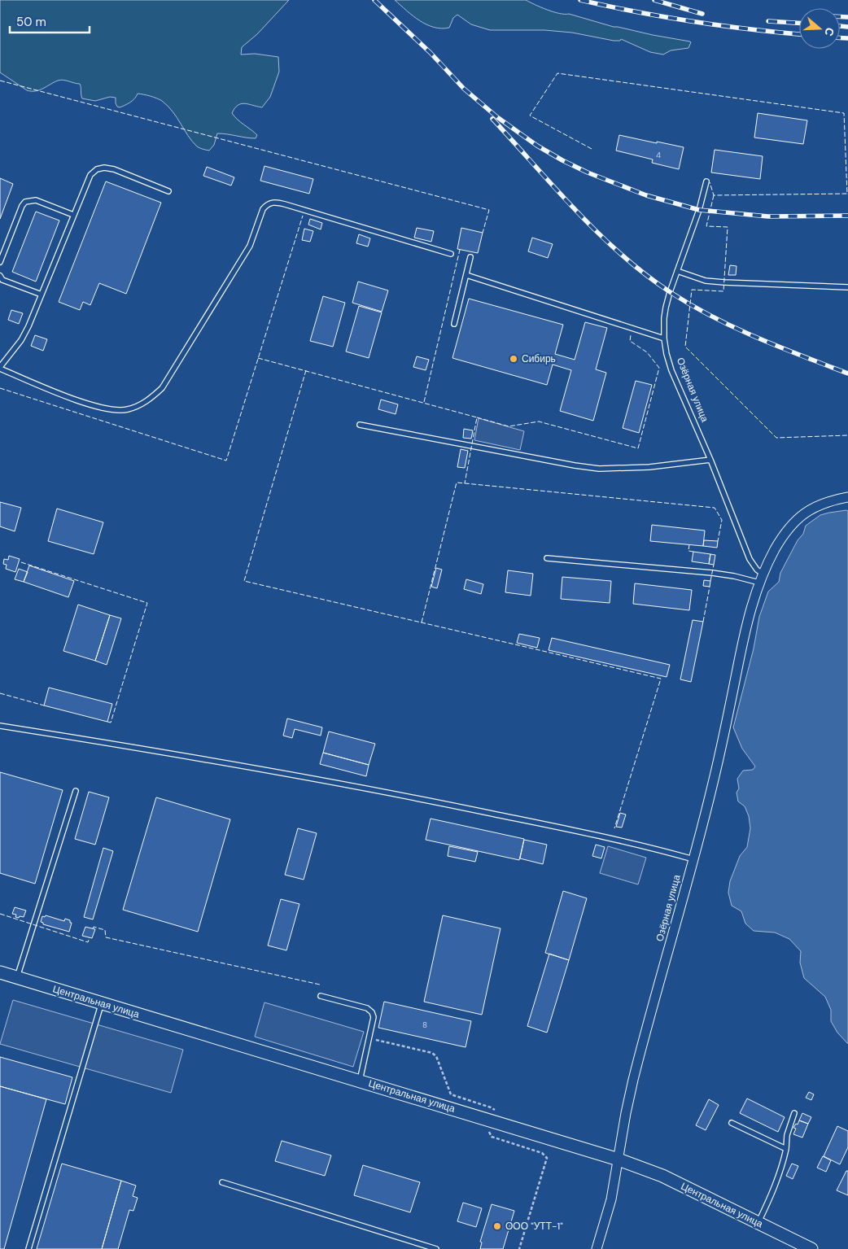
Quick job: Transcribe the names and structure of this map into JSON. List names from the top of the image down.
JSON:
{
  "streets": {
    "street": ["Озёрная улица", "Центральная улица"]
  },
  "crossings": [
    ["Озёрная улица", "Центральная улица"]
  ],
  "places": ["Сибирь", "ООО \"УТТ-1\""],
  "house_numbers": ["4", "8"],
  "scale_bar": "50 m",
  "north": "right"
}
